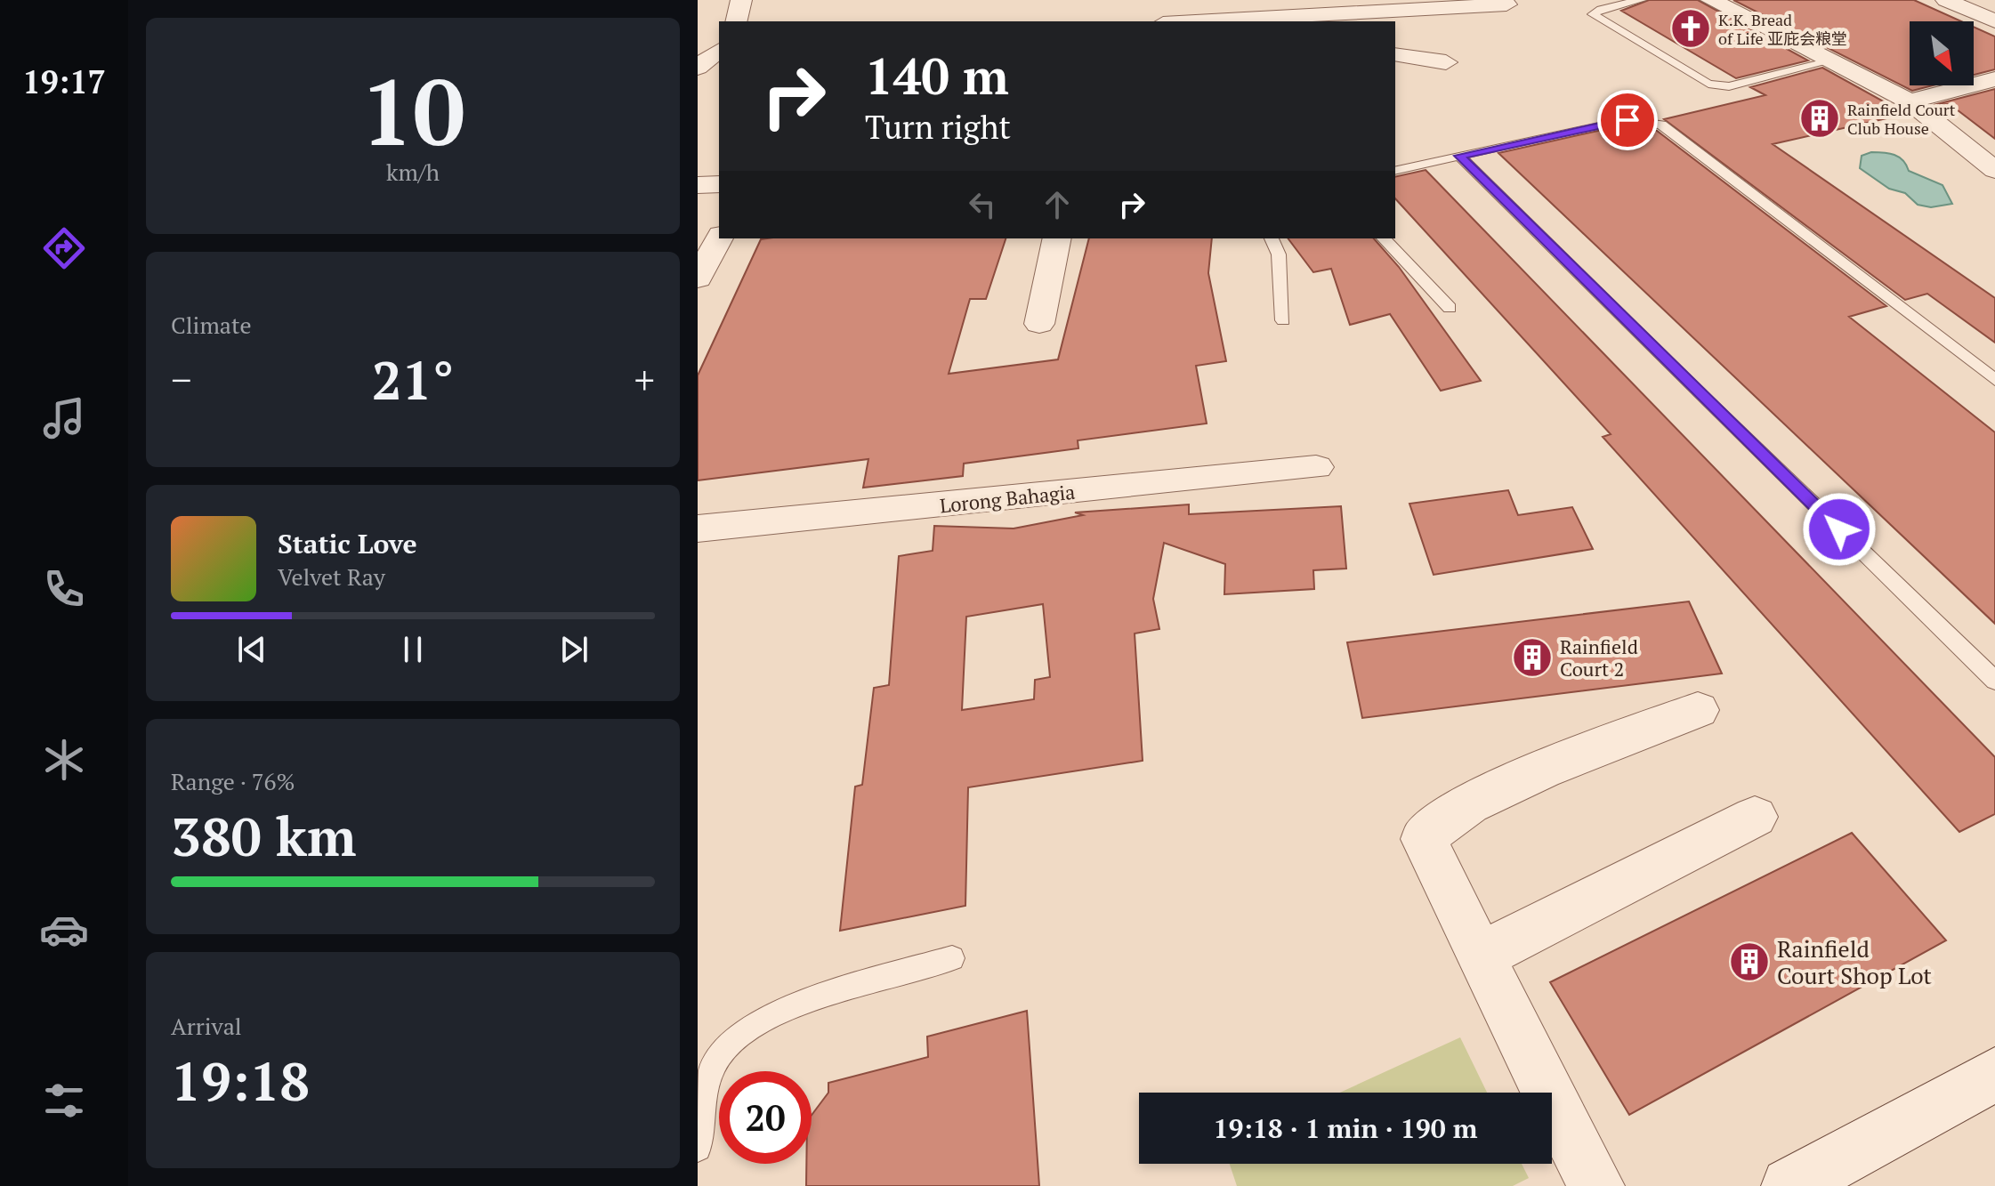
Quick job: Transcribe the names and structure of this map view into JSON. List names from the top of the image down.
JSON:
{
  "streets": {
    "street": ["Lorong Bahagia"]
  },
  "places": {
    "church": ["K.K. Bread of Life 亚庇会粮堂"],
    "building": ["Rainfield Court Club House", "Rainfield Court 2", "Rainfield Court Shop Lot"]
  },
  "north": "bottom right",
  "page": {
    "tabs": "19:17",
    "tile": [
      ["10", "km/h"],
      "Climate",
      ["Range · 76%", "380 km"],
      ["Arrival", "19:18"]
    ],
    "turn": ["140 m", "Turn right"],
    "heat": ["−", "21°", "+"],
    "song": ["Static Love", "Velvet Ray"],
    "limit": "20",
    "trip": "19:18 · 1 min · 190 m"
  }
}
